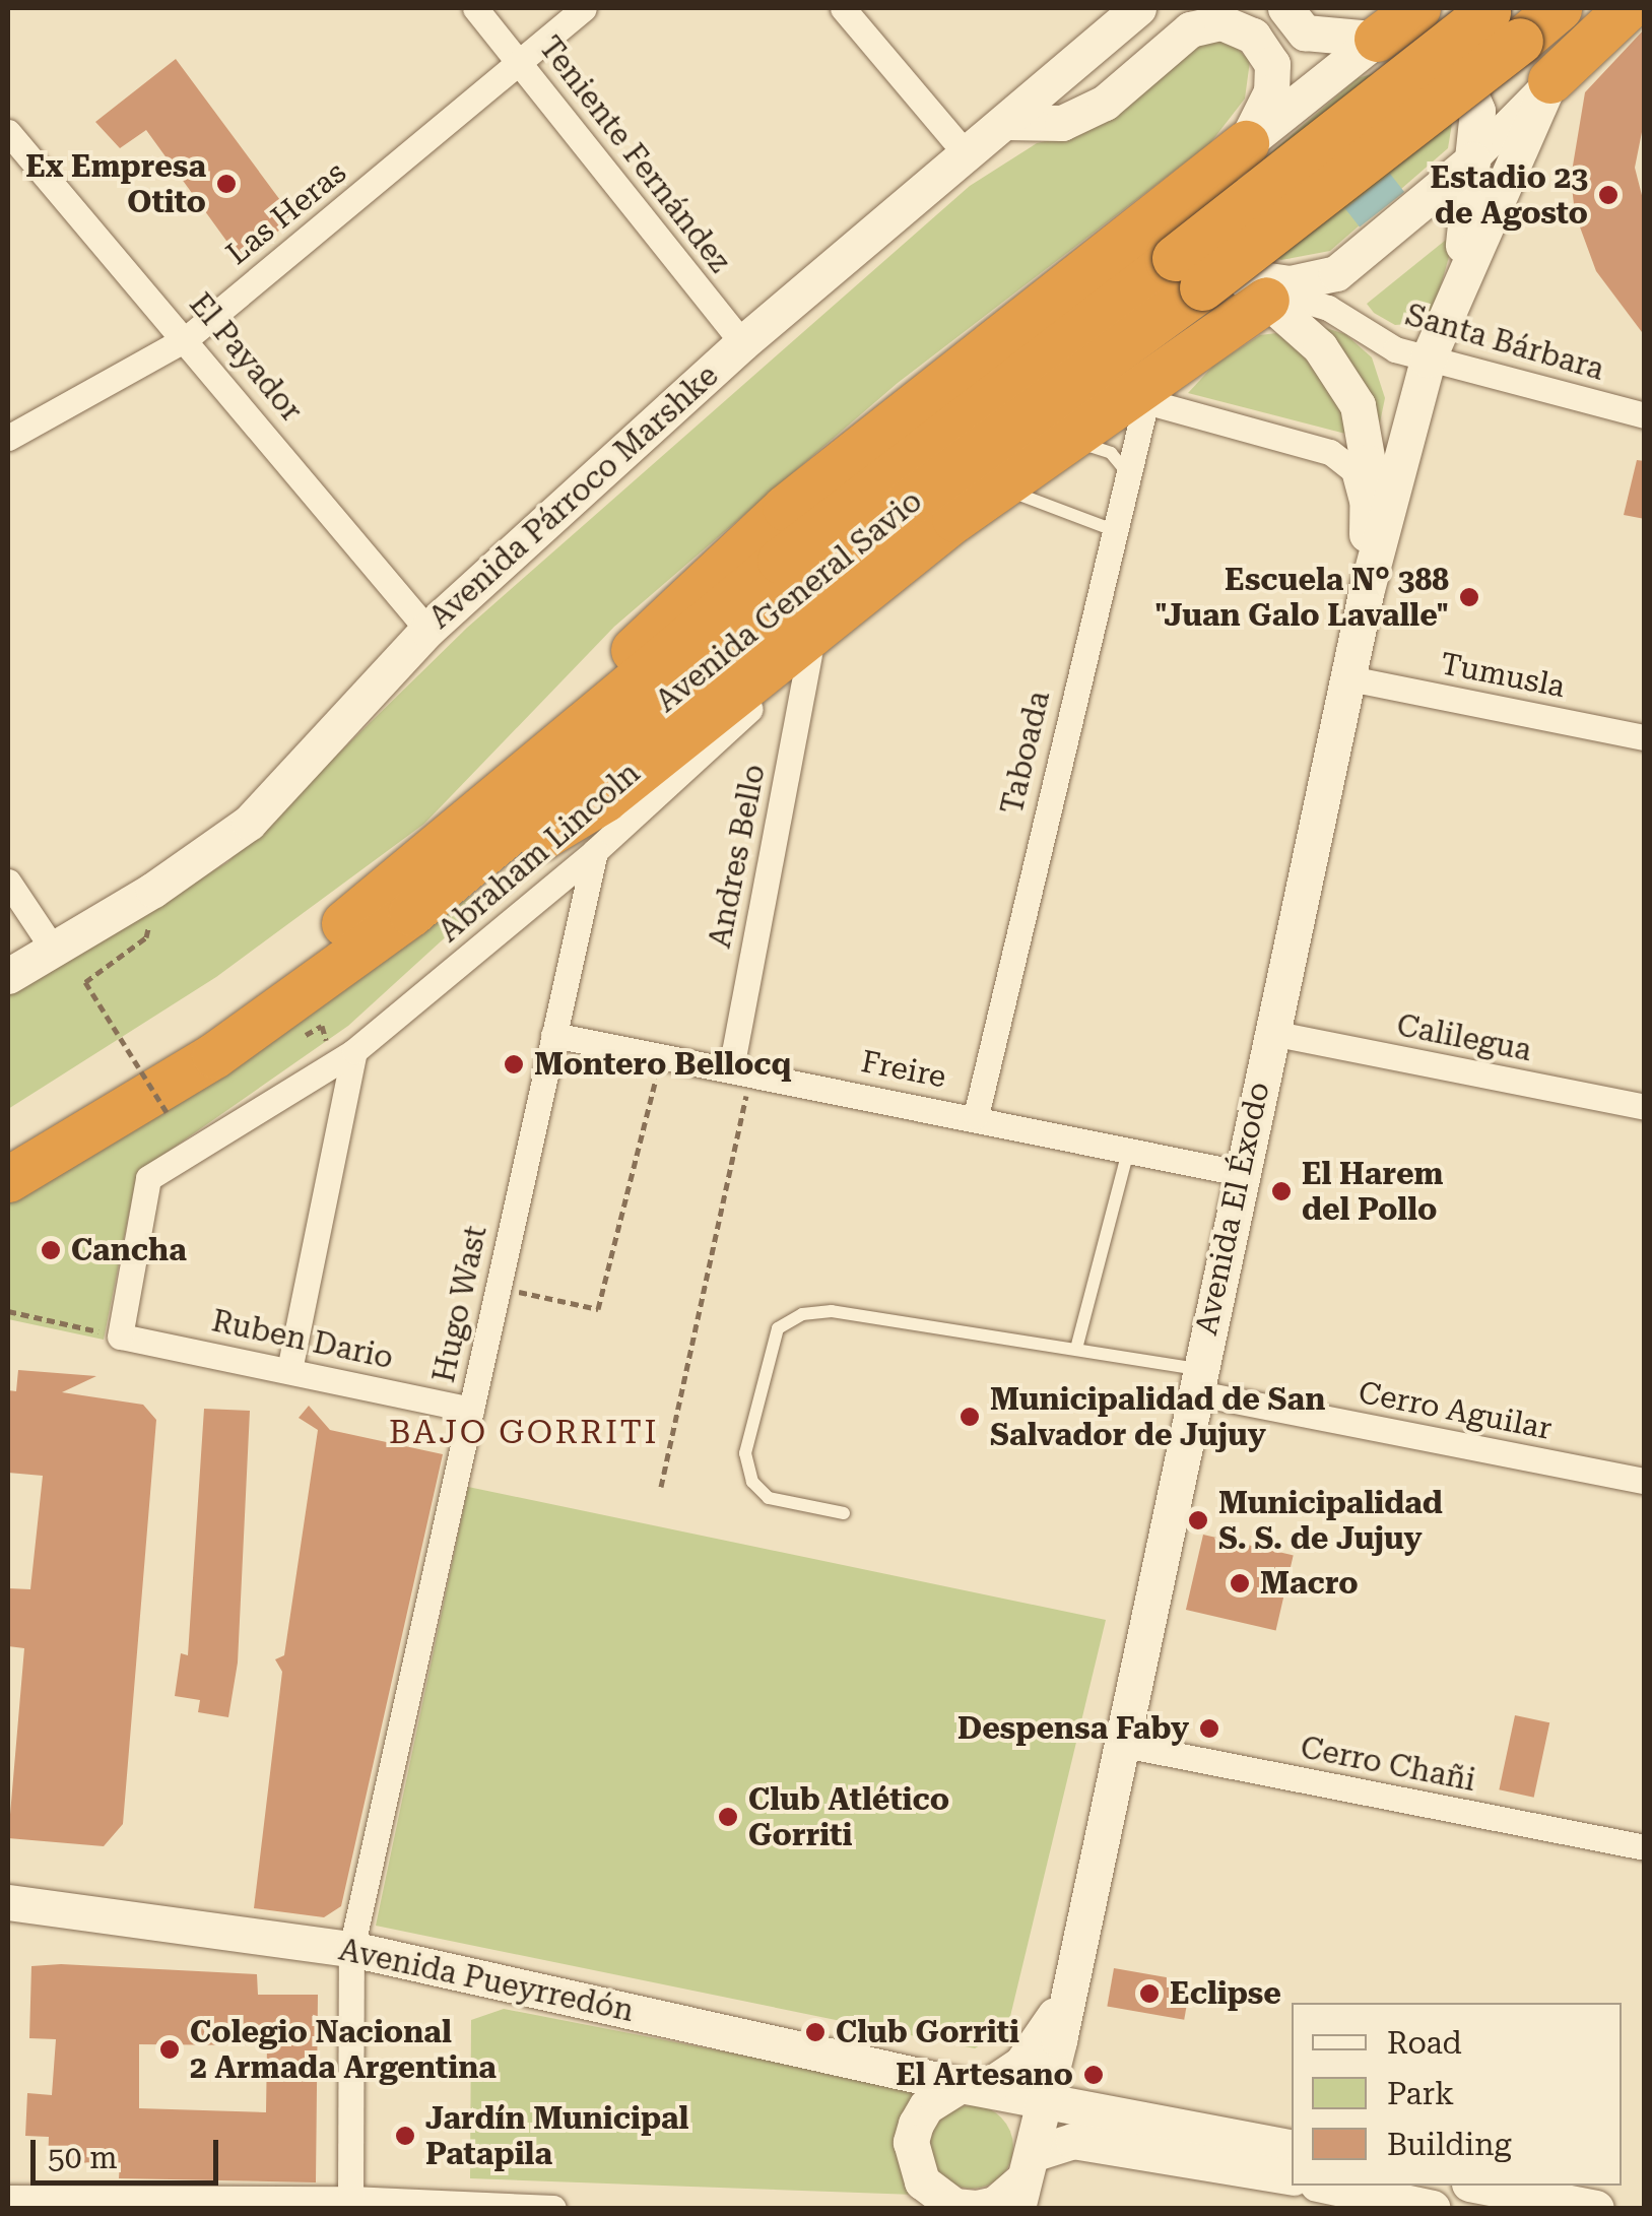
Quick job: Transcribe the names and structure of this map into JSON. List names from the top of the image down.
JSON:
{
  "streets": {
    "highway": ["Avenida General Savio"],
    "main road": ["Avenida Párroco Marshke", "Avenida El Éxodo", "Avenida Pueyrredón"],
    "street": [
      "Teniente Fernández",
      "Las Heras",
      "Santa Bárbara",
      "El Payador",
      "Tumusla",
      "Taboada",
      "Abraham Lincoln",
      "Andres Bello",
      "Calilegua",
      "Freire",
      "Hugo Wast",
      "Ruben Dario",
      "Cerro Aguilar",
      "Cerro Chañi"
    ]
  },
  "crossings": [
    ["Teniente Fernández", "Las Heras"],
    ["Teniente Fernández", "Avenida Párroco Marshke"],
    ["Las Heras", "El Payador"],
    ["Santa Bárbara", "Avenida El Éxodo"],
    ["El Payador", "Avenida Párroco Marshke"],
    ["Avenida General Savio", "Abraham Lincoln"],
    ["Tumusla", "Avenida El Éxodo"],
    ["Taboada", "Freire"],
    ["Abraham Lincoln", "Andres Bello"],
    ["Abraham Lincoln", "Hugo Wast"],
    ["Abraham Lincoln", "Ruben Dario"],
    ["Andres Bello", "Freire"],
    ["Calilegua", "Avenida El Éxodo"],
    ["Freire", "Avenida El Éxodo"],
    ["Freire", "Hugo Wast"],
    ["Avenida El Éxodo", "Cerro Aguilar"],
    ["Avenida El Éxodo", "Cerro Chañi"],
    ["Avenida El Éxodo", "Avenida Pueyrredón"],
    ["Hugo Wast", "Ruben Dario"],
    ["Hugo Wast", "Avenida Pueyrredón"]
  ],
  "districts": ["BAJO GORRITI"],
  "places": [
    "Ex Empresa Otito",
    "Estadio 23 de Agosto",
    "Escuela N° 388 \"Juan Galo Lavalle\"",
    "Montero Bellocq",
    "El Harem del Pollo",
    "Cancha",
    "Municipalidad de San Salvador de Jujuy",
    "Municipalidad S. S. de Jujuy",
    "Macro",
    "Despensa Faby",
    "Club Atlético Gorriti",
    "Eclipse",
    "Club Gorriti",
    "Colegio Nacional 2 Armada Argentina",
    "El Artesano",
    "Jardín Municipal Patapila"
  ],
  "legend": ["Road", "Park", "Building"],
  "scale_bar": "50 m"
}
